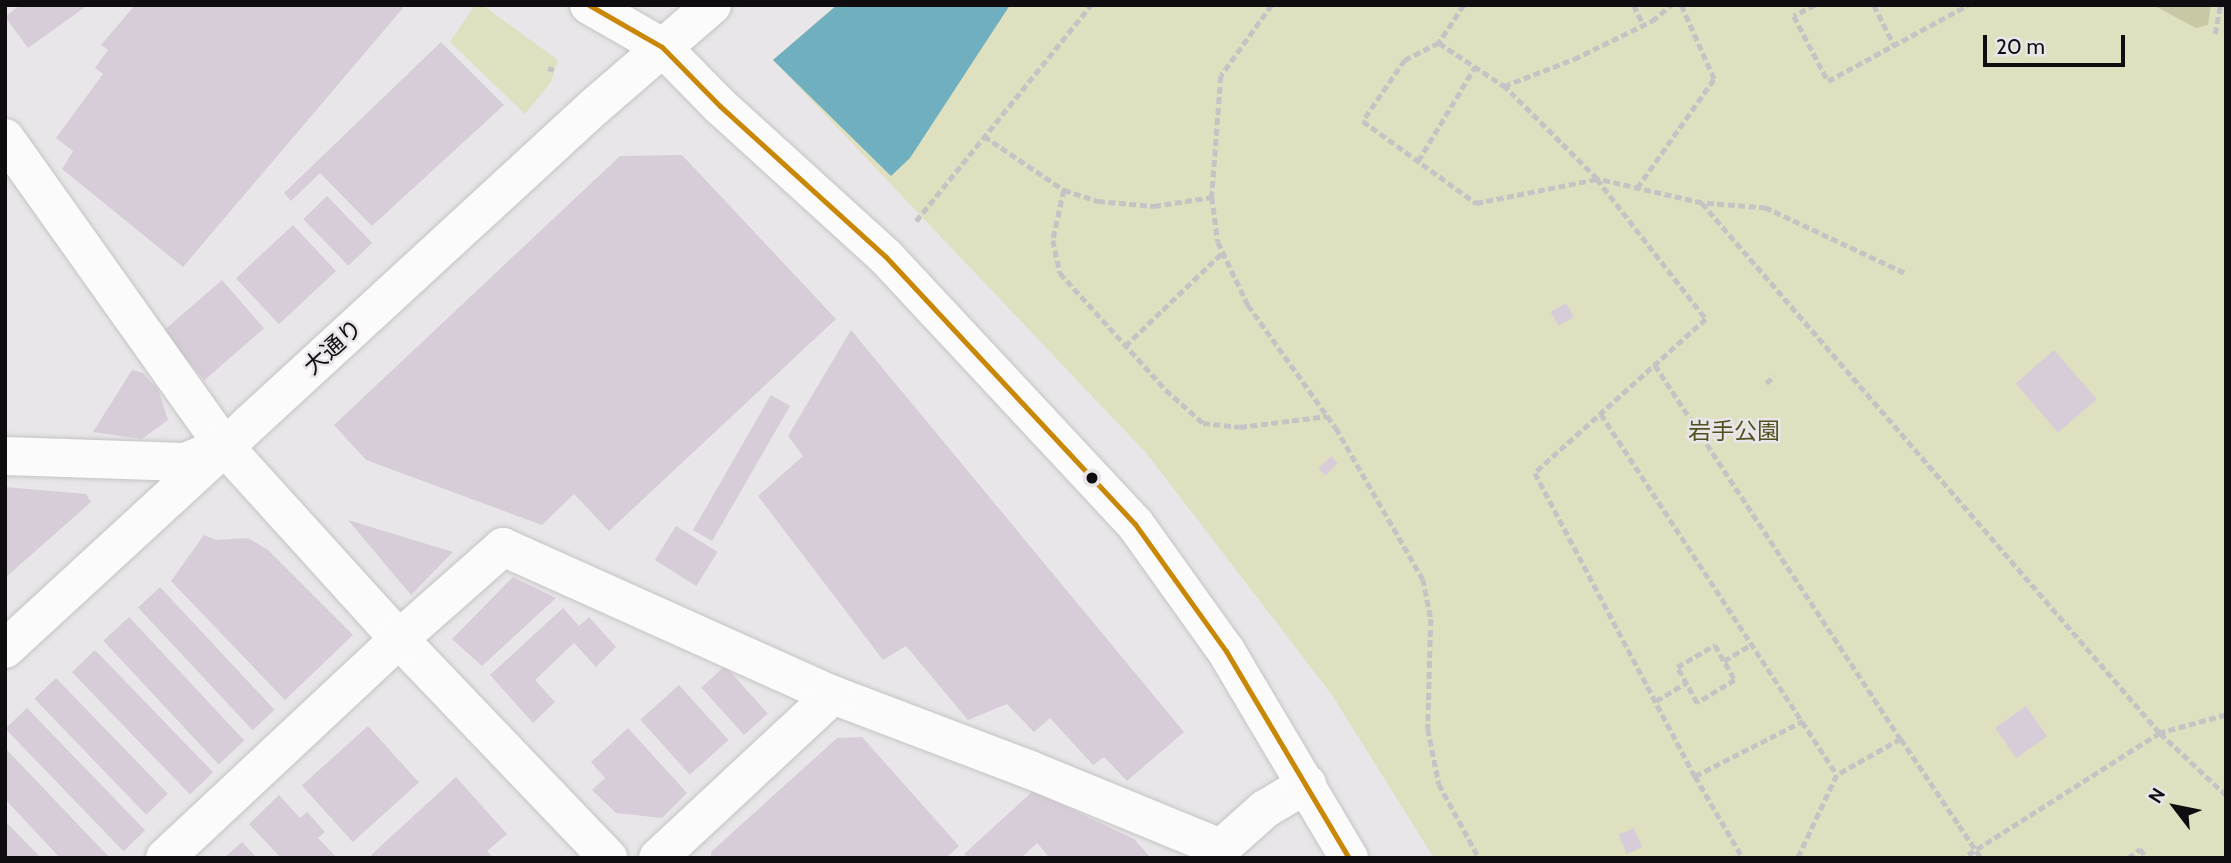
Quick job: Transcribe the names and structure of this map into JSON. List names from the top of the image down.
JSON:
{
  "streets": {
    "street": ["大通り"]
  },
  "parks": ["岩手公園"],
  "scale_bar": "20 m",
  "north": "top left"
}
